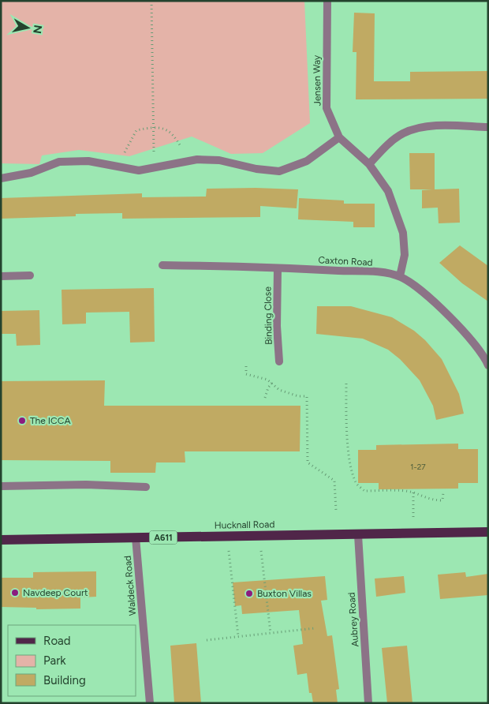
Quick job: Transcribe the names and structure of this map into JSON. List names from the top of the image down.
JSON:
{
  "streets": {
    "main road": ["Hucknall Road", "A611"],
    "street": [
      "Jensen Way",
      "Caxton Road",
      "Binding Close",
      "Waldeck Road",
      "Aubrey Road"
    ]
  },
  "crossings": [
    ["Jensen Way", "Caxton Road"],
    ["Caxton Road", "Binding Close"],
    ["Hucknall Road", "Waldeck Road"],
    ["Hucknall Road", "Aubrey Road"]
  ],
  "places": ["The ICCA", "Navdeep Court", "Buxton Villas"],
  "house_numbers": ["1-27"],
  "legend": ["Road", "Park", "Building"],
  "north": "right"
}
